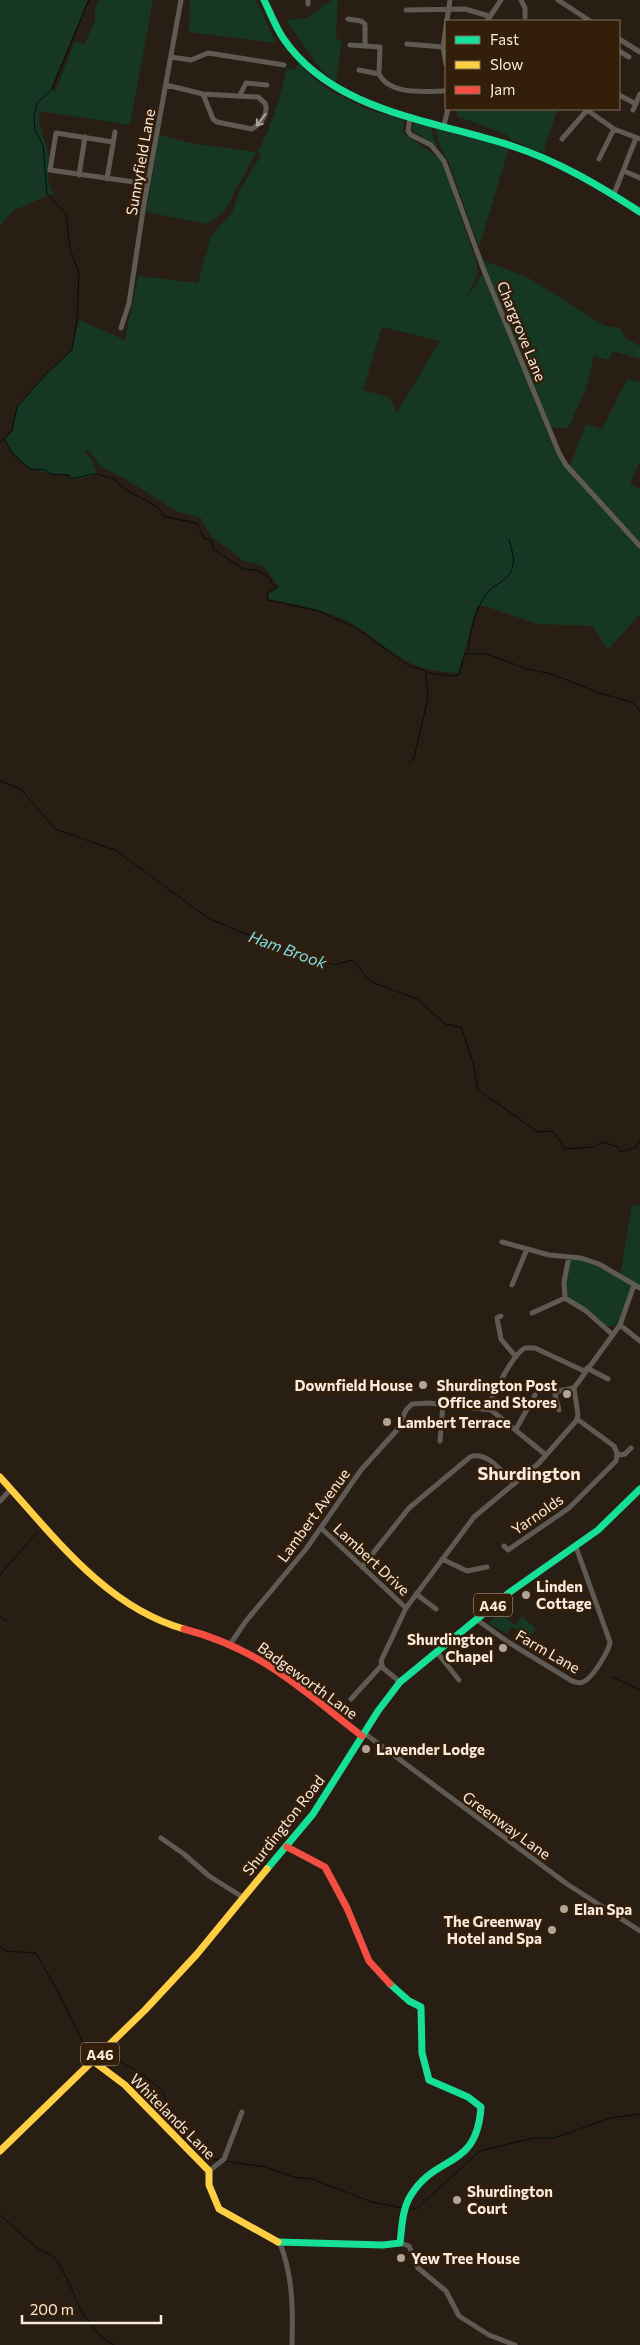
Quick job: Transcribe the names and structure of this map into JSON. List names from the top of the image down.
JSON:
{
  "streets": {
    "street": [
      "Sunnyfield Lane",
      "Chargrove Lane",
      "Yarnolds",
      "Lambert Avenue",
      "Lambert Drive",
      "A46",
      "Farm Lane",
      "Badgeworth Lane",
      "Shurdington Road",
      "Greenway Lane",
      "Whitelands Lane"
    ]
  },
  "crossings": [
    ["Lambert Avenue", "Lambert Drive"],
    ["Lambert Avenue", "Badgeworth Lane"],
    ["Farm Lane", "Shurdington Road"],
    ["Badgeworth Lane", "Shurdington Road"],
    ["Badgeworth Lane", "Greenway Lane"],
    ["Shurdington Road", "Greenway Lane"],
    ["Shurdington Road", "Whitelands Lane"]
  ],
  "districts": ["Shurdington"],
  "water": ["Ham Brook"],
  "places": [
    "Downfield House",
    "Shurdington Post Office and Stores",
    "Lambert Terrace",
    "Linden Cottage",
    "Shurdington Chapel",
    "Lavender Lodge",
    "Elan Spa",
    "The Greenway Hotel and Spa",
    "Shurdington Court",
    "Yew Tree House"
  ],
  "legend": ["Fast", "Slow", "Jam"],
  "scale_bar": "200 m"
}
